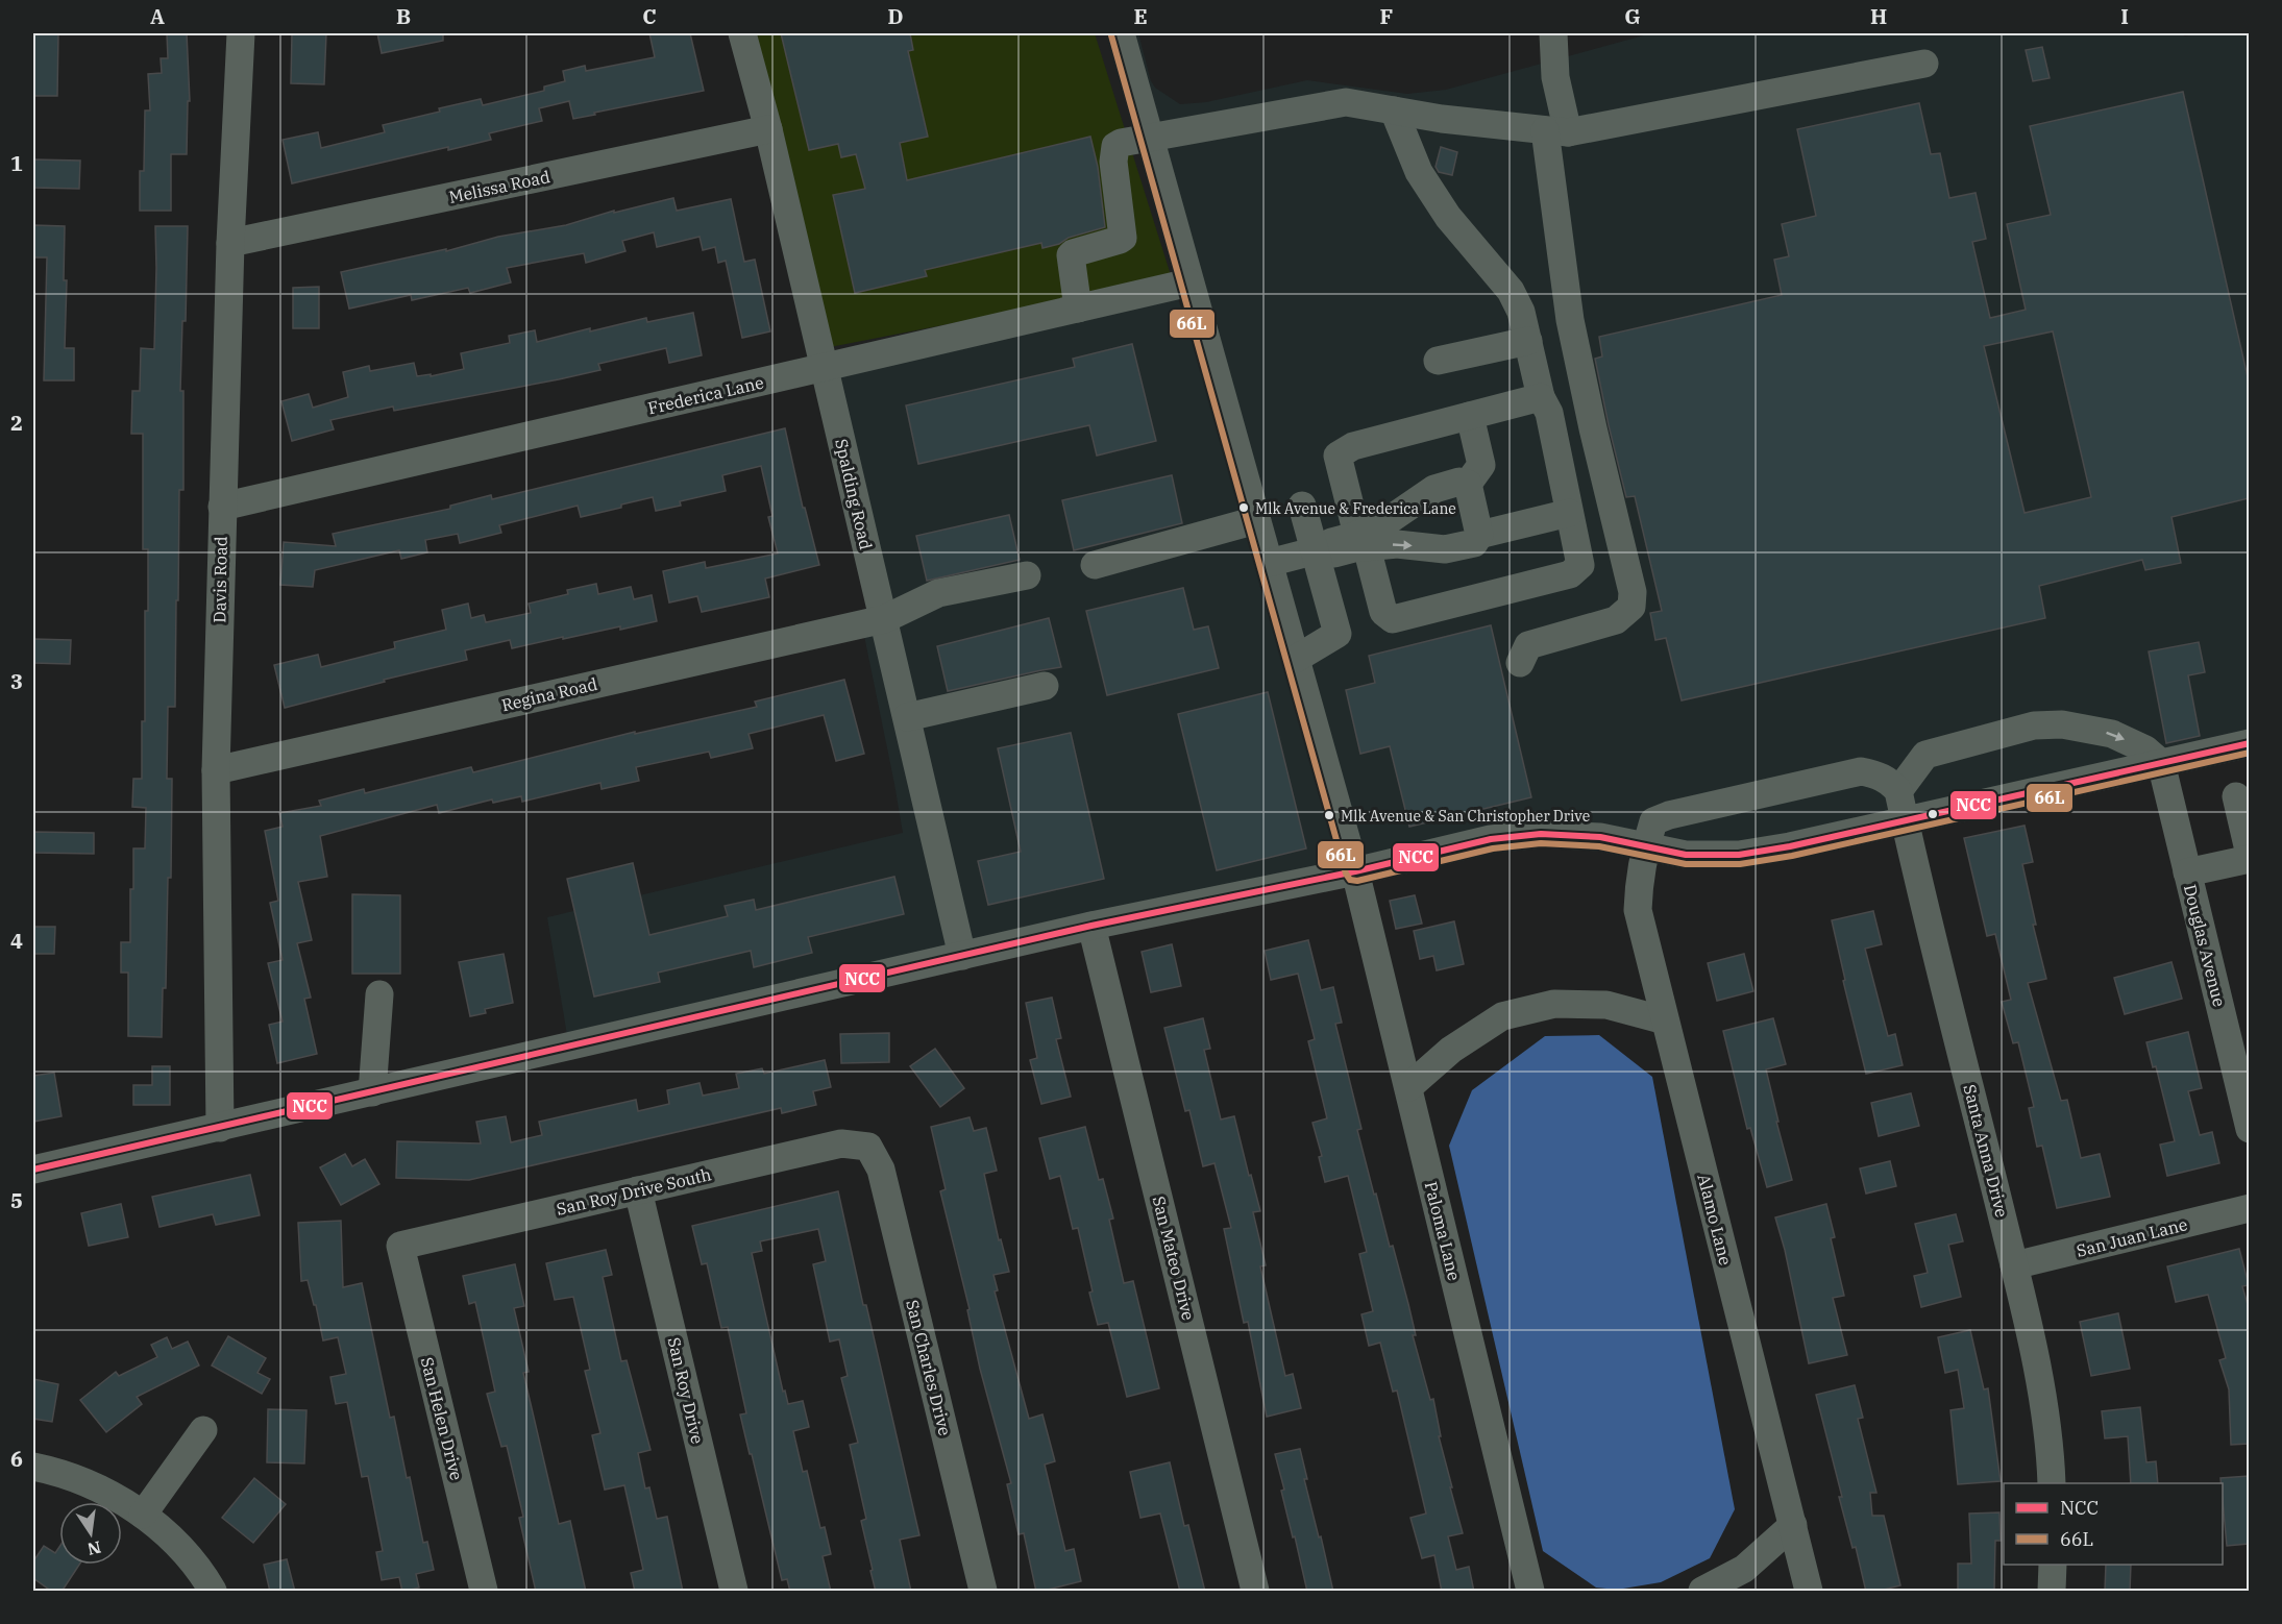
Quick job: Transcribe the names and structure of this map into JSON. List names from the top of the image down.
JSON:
{
  "streets": {
    "street": [
      "Melissa Road",
      "Frederica Lane",
      "Spalding Road",
      "Davis Road",
      "Regina Road",
      "Douglas Avenue",
      "Santa Anna Drive",
      "San Roy Drive South",
      "Alamo Lane",
      "Paloma Lane",
      "San Juan Lane",
      "San Mateo Drive",
      "San Charles Drive",
      "San Roy Drive",
      "San Helen Drive"
    ]
  },
  "crossings": [
    ["Melissa Road", "Spalding Road"],
    ["Melissa Road", "Davis Road"],
    ["Frederica Lane", "Spalding Road"],
    ["Frederica Lane", "Davis Road"],
    ["Frederica Lane", "Paloma Lane"],
    ["Spalding Road", "Regina Road"],
    ["Davis Road", "Regina Road"],
    ["Santa Anna Drive", "Alamo Lane"],
    ["Santa Anna Drive", "San Juan Lane"],
    ["San Roy Drive South", "San Charles Drive"],
    ["San Roy Drive South", "San Roy Drive"],
    ["San Roy Drive South", "San Helen Drive"]
  ],
  "places": ["Mlk Avenue & Frederica Lane", "Mlk Avenue & San Christopher Drive"],
  "lines": ["transit line 66L", "transit line NCC"],
  "legend": ["NCC", "66L"],
  "north": "bottom",
  "grid": {
    "columns": [
      "A",
      "B",
      "C",
      "D",
      "E",
      "F",
      "G",
      "H",
      "I"
    ],
    "rows": [
      "1",
      "2",
      "3",
      "4",
      "5",
      "6"
    ]
  }
}
